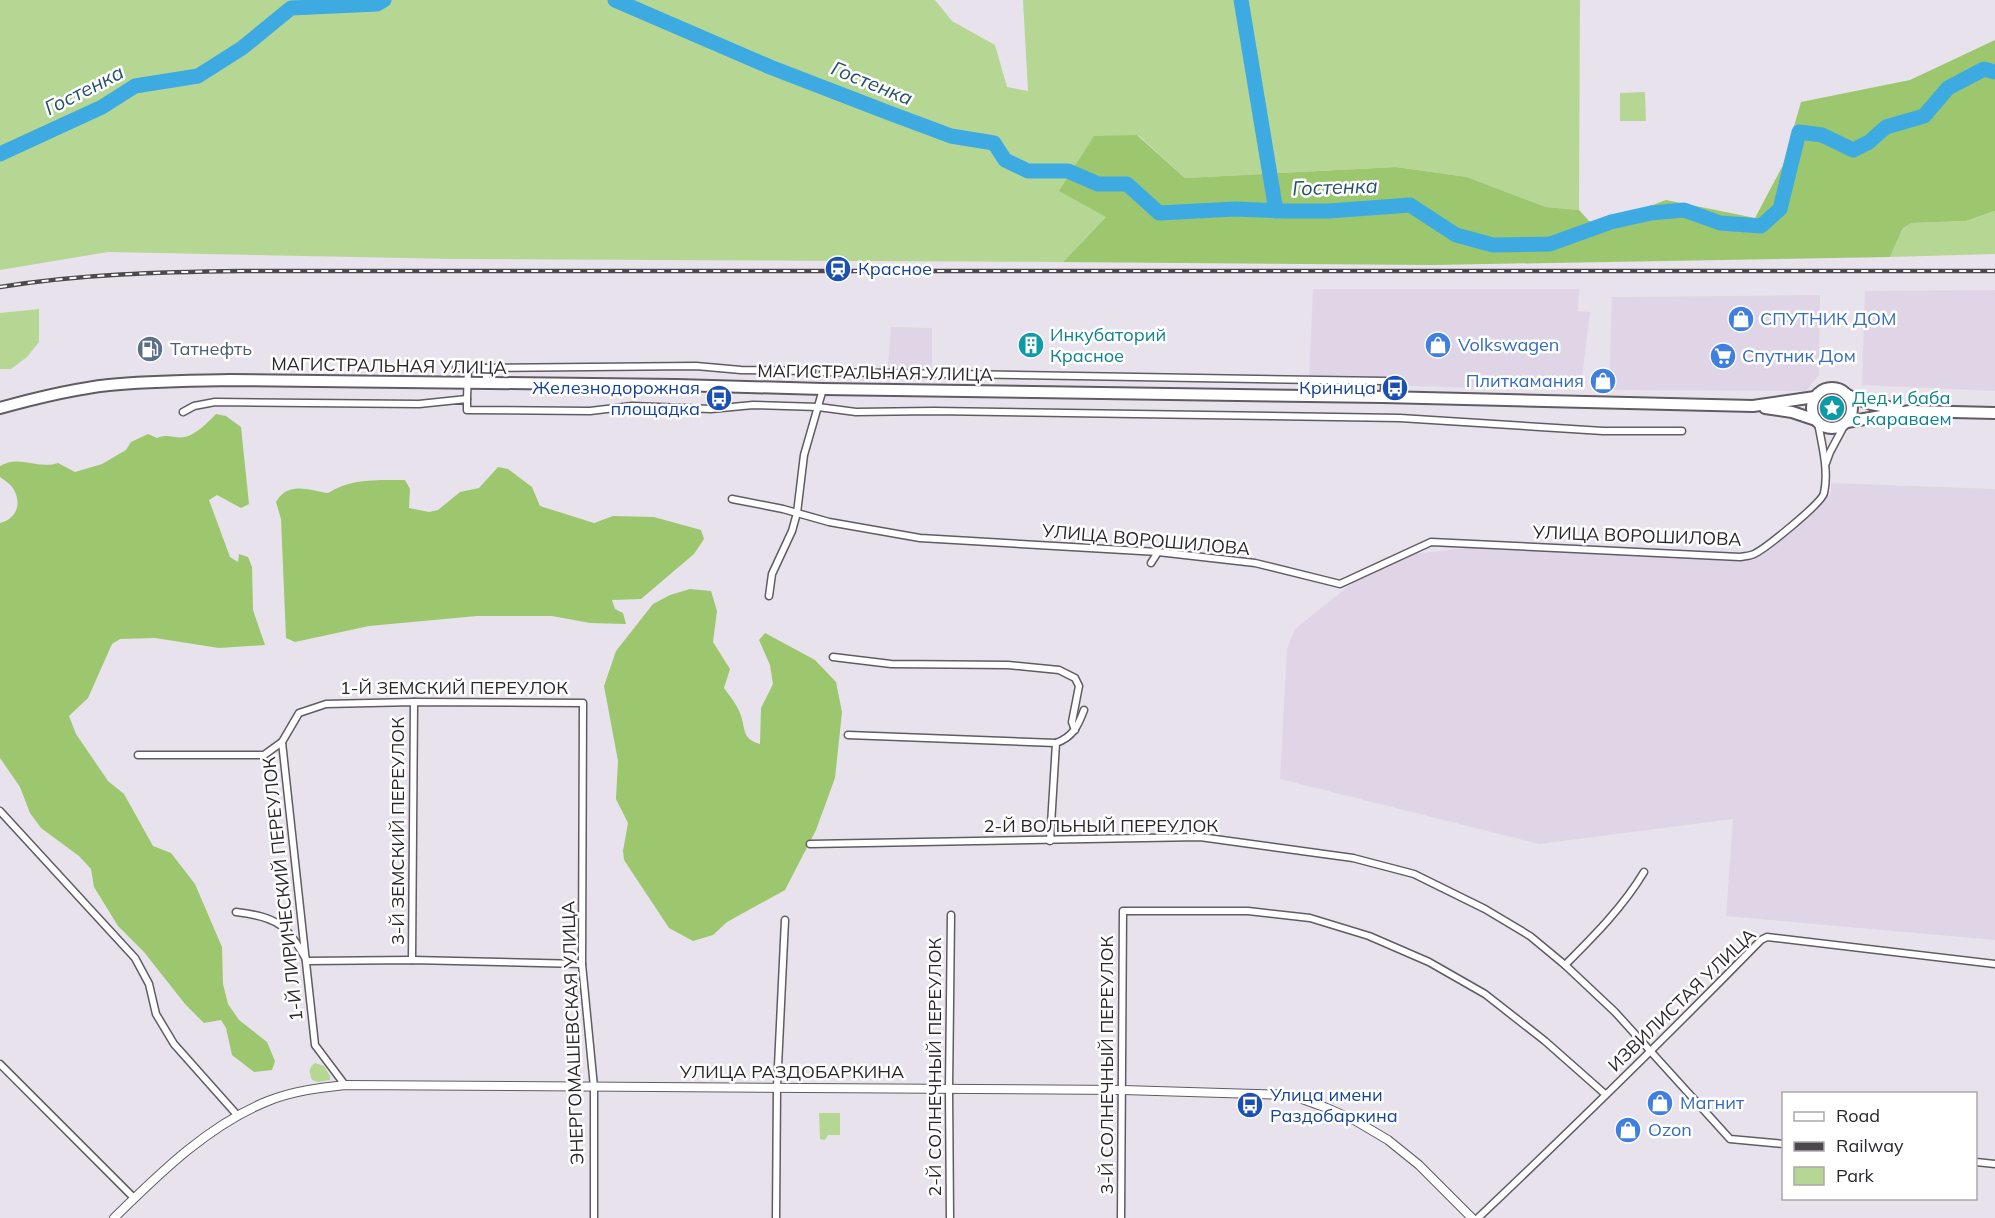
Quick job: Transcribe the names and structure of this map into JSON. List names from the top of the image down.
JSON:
{
  "streets": {
    "main road": ["МАГИСТРАЛЬНАЯ УЛИЦА"],
    "street": [
      "УЛИЦА ВОРОШИЛОВА",
      "1-Й ЗЕМСКИЙ ПЕРЕУЛОК",
      "2-Й ВОЛЬНЫЙ ПЕРЕУЛОК",
      "3-Й ЗЕМСКИЙ ПЕРЕУЛОК",
      "1-Й ЛИРИЧЕСКИЙ ПЕРЕУЛОК",
      "ИЗВИЛИСТАЯ УЛИЦА",
      "ЭНЕРГОМАШЕВСКАЯ УЛИЦА",
      "3-Й СОЛНЕЧНЫЙ ПЕРЕУЛОК",
      "2-Й СОЛНЕЧНЫЙ ПЕРЕУЛОК",
      "УЛИЦА РАЗДОБАРКИНА"
    ]
  },
  "crossings": [
    ["1-Й ЗЕМСКИЙ ПЕРЕУЛОК", "3-Й ЗЕМСКИЙ ПЕРЕУЛОК"],
    ["1-Й ЗЕМСКИЙ ПЕРЕУЛОК", "1-Й ЛИРИЧЕСКИЙ ПЕРЕУЛОК"],
    ["1-Й ЗЕМСКИЙ ПЕРЕУЛОК", "ЭНЕРГОМАШЕВСКАЯ УЛИЦА"],
    ["2-Й ВОЛЬНЫЙ ПЕРЕУЛОК", "ИЗВИЛИСТАЯ УЛИЦА"],
    ["1-Й ЛИРИЧЕСКИЙ ПЕРЕУЛОК", "УЛИЦА РАЗДОБАРКИНА"],
    ["ИЗВИЛИСТАЯ УЛИЦА", "3-Й СОЛНЕЧНЫЙ ПЕРЕУЛОК"],
    ["ЭНЕРГОМАШЕВСКАЯ УЛИЦА", "УЛИЦА РАЗДОБАРКИНА"],
    ["3-Й СОЛНЕЧНЫЙ ПЕРЕУЛОК", "УЛИЦА РАЗДОБАРКИНА"],
    ["2-Й СОЛНЕЧНЫЙ ПЕРЕУЛОК", "УЛИЦА РАЗДОБАРКИНА"]
  ],
  "water": ["Гостенка"],
  "places": {
    "station": ["Красное"],
    "shop": [
      "СПУТНИК ДОМ",
      "Volkswagen",
      "Плиткамания",
      "Магнит",
      "Ozon"
    ],
    "building": ["Инкубаторий Красное"],
    "fuel station": ["Татнефть"],
    "supermarket": ["Спутник Дом"],
    "bus stop": ["Криница", "Железнодорожная площадка", "Улица имени Раздобаркина"],
    "place": ["Дед и баба с караваем"]
  },
  "legend": ["Road", "Railway", "Park"]
}
